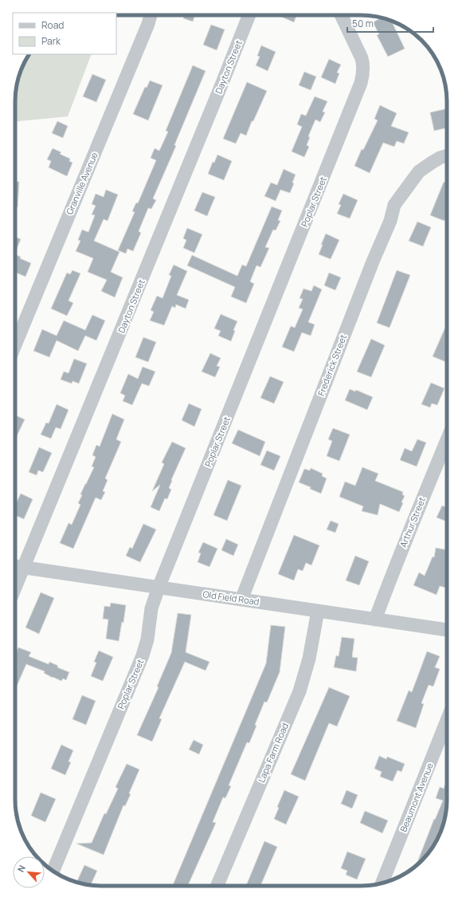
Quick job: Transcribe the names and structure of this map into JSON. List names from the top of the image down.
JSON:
{
  "streets": {
    "street": [
      "Dayton Street",
      "Granville Avenue",
      "Poplar Street",
      "Frederick Street",
      "Arthur Street",
      "Old Field Road",
      "Lapa Farm Road",
      "Beaumont Avenue"
    ]
  },
  "crossings": [
    ["Dayton Street", "Old Field Road"],
    ["Poplar Street", "Old Field Road"],
    ["Frederick Street", "Old Field Road"],
    ["Arthur Street", "Old Field Road"],
    ["Old Field Road", "Lapa Farm Road"]
  ],
  "legend": ["Road", "Park"],
  "scale_bar": "50 m",
  "north": "top left"
}
